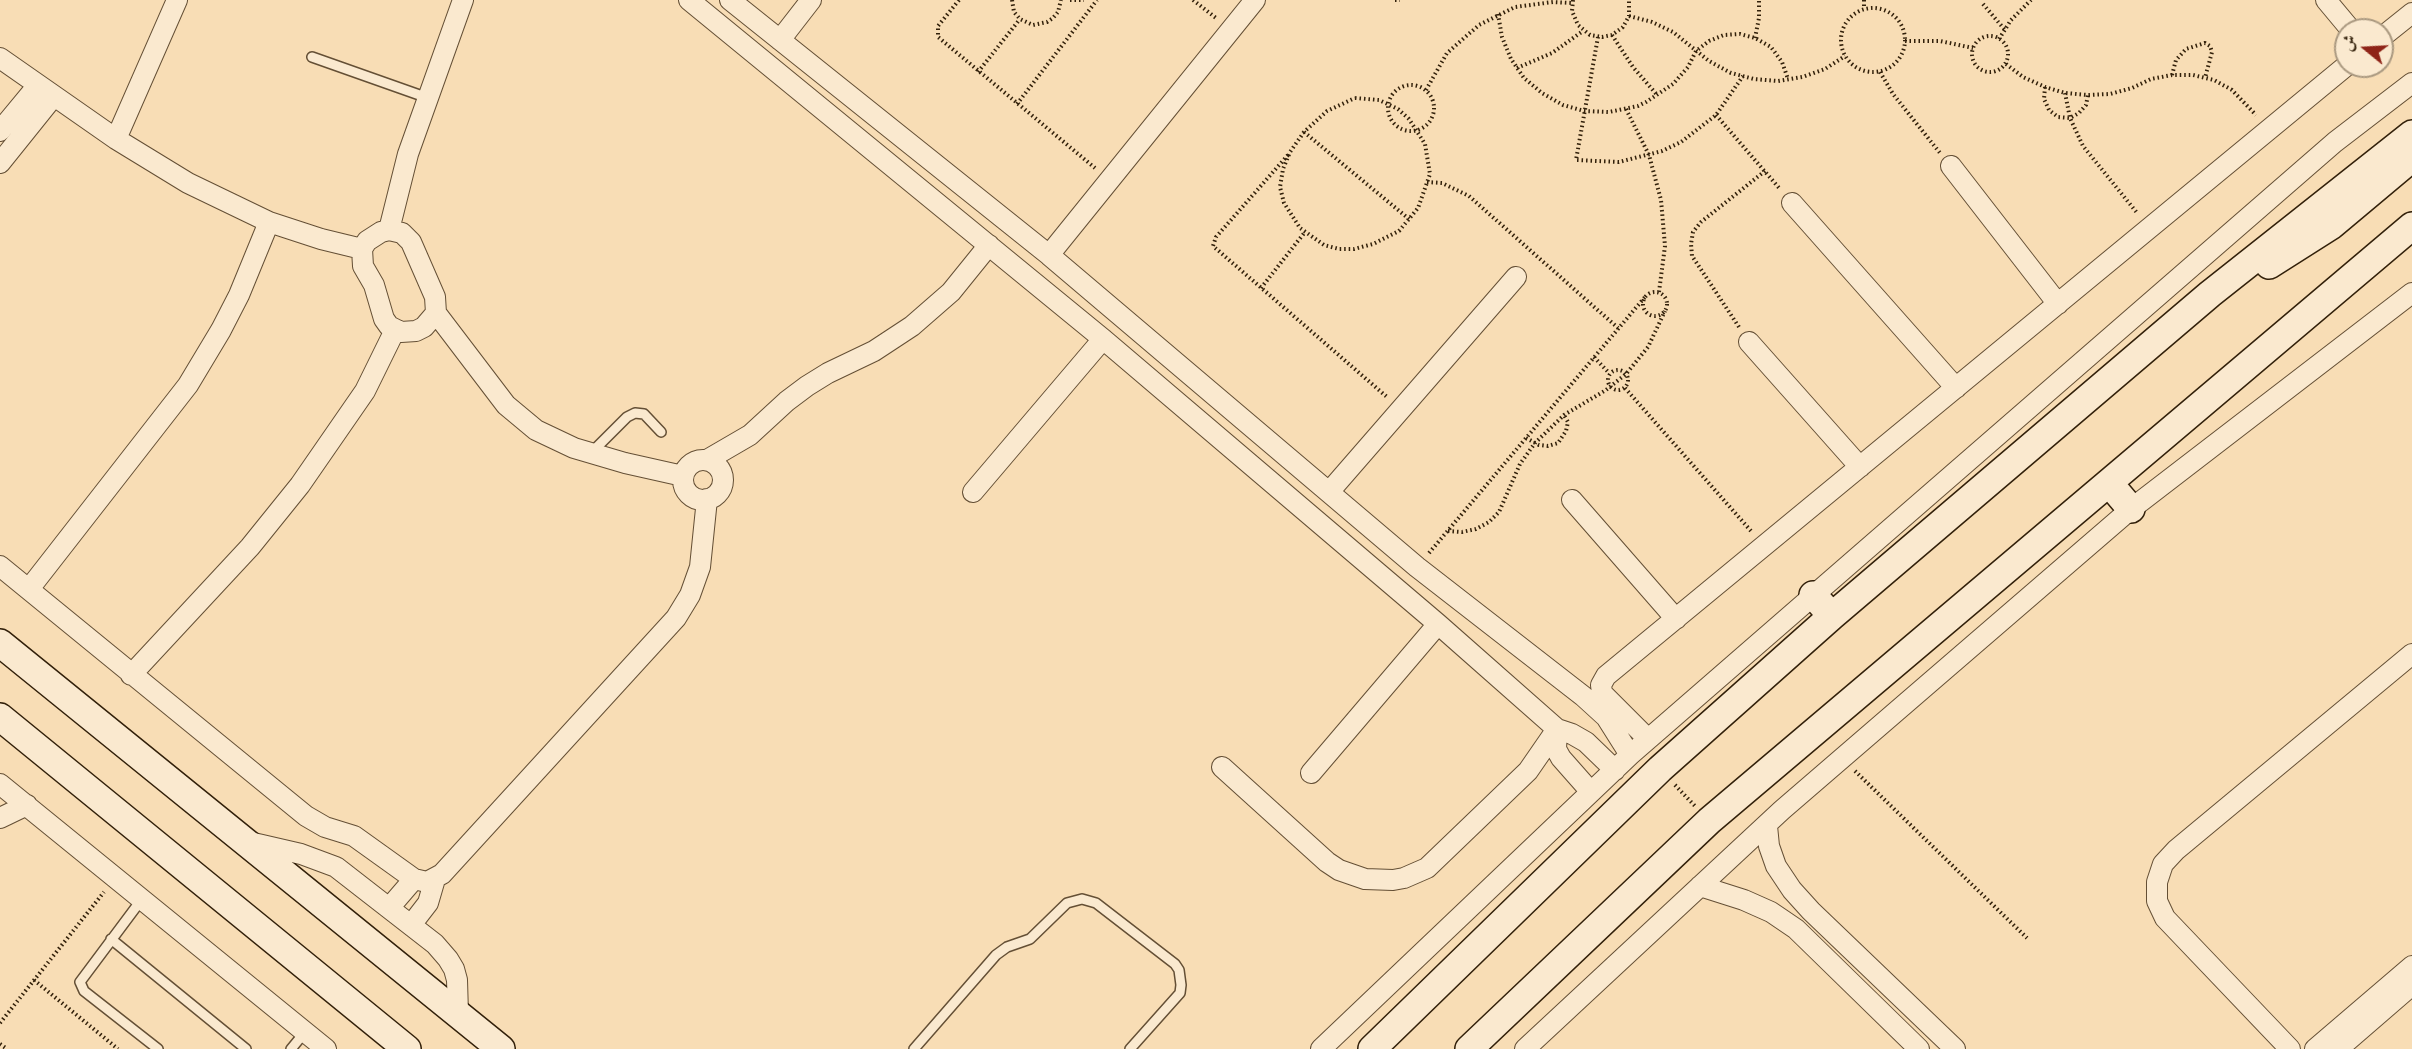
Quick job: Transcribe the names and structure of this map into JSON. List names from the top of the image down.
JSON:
{
  "north": "left"
}
